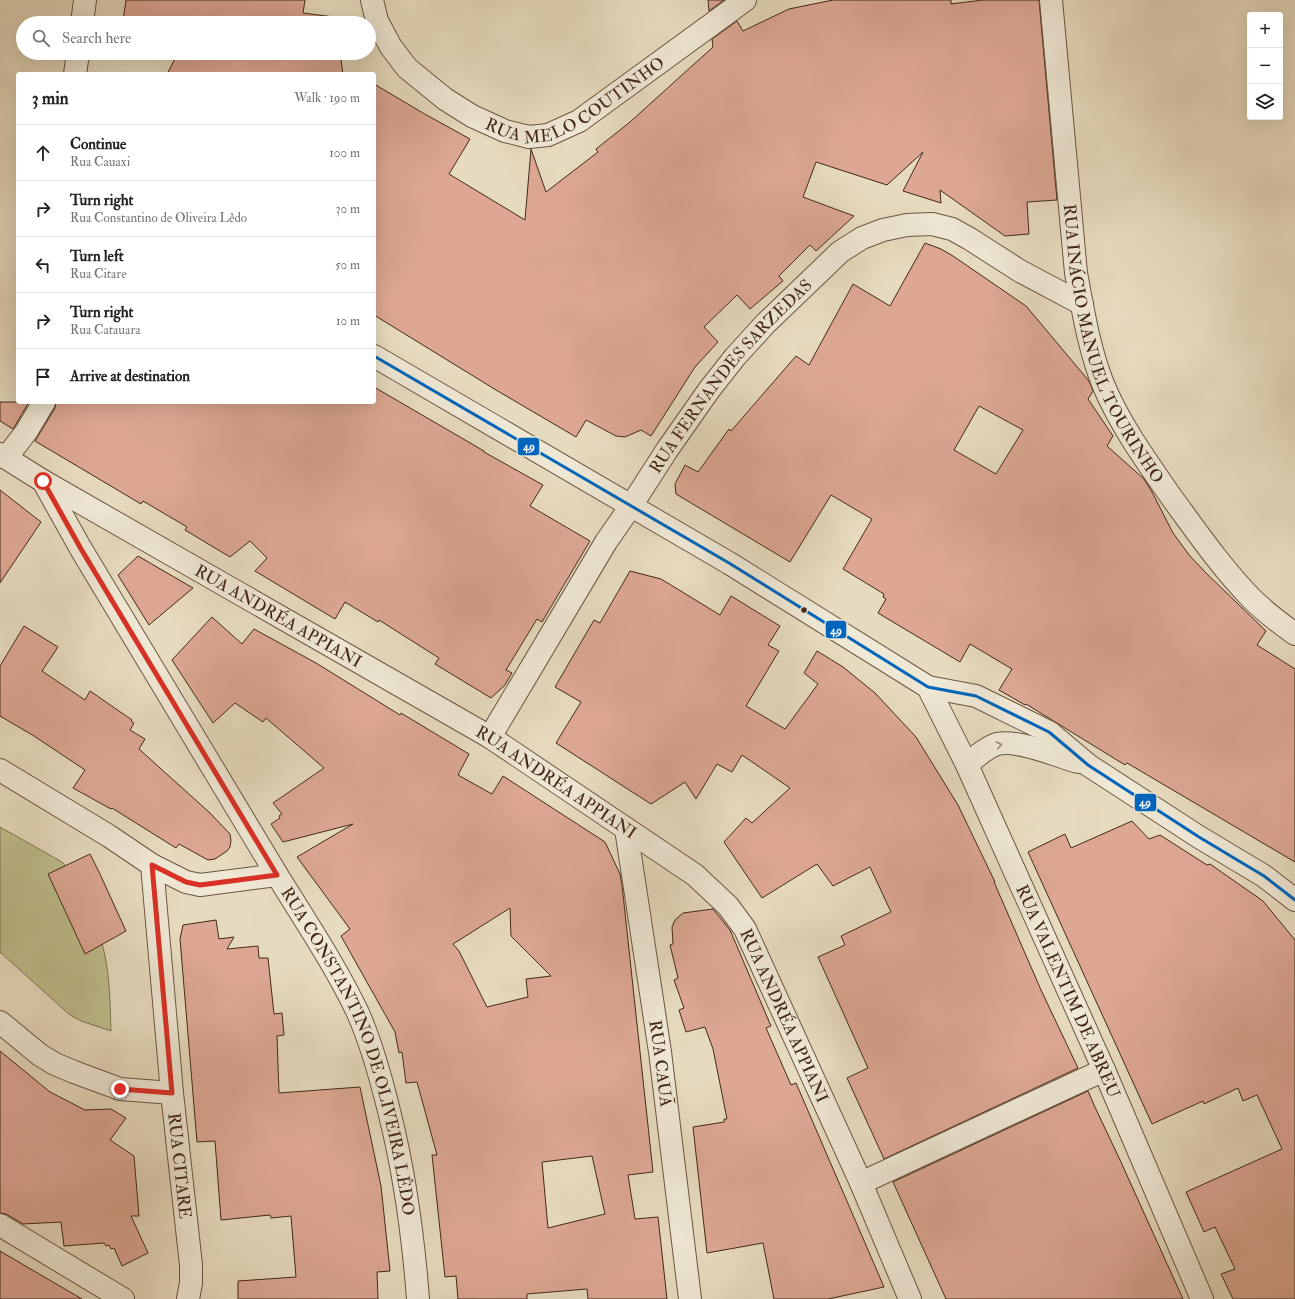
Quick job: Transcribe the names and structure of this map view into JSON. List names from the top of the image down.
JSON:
{
  "streets": {
    "street": [
      "RUA MELO COUTINHO",
      "RUA INÁCIO MANUEL TOURINHO",
      "RUA FERNANDES SARZEDAS",
      "RUA ANDRÉA APPIANI",
      "RUA VALENTIM DE ABREU",
      "RUA CONSTANTINO DE OLIVEIRA LÊDO",
      "RUA CAUÃ",
      "RUA CITARE"
    ]
  },
  "crossings": [
    ["RUA INÁCIO MANUEL TOURINHO", "RUA FERNANDES SARZEDAS"],
    ["RUA FERNANDES SARZEDAS", "RUA ANDRÉA APPIANI"],
    ["RUA ANDRÉA APPIANI", "RUA CAUÃ"],
    ["RUA CONSTANTINO DE OLIVEIRA LÊDO", "RUA CITARE"]
  ],
  "lines": ["transit line 49"],
  "page": {
    "map_buttons": ["+", "−"],
    "search": "Search here",
    "heading": ["3 min", "Walk · 190 m"],
    "list": [
      ["Continue", "Rua Cauaxi", "100 m"],
      ["Turn right", "Rua Constantino de Oliveira Lêdo", "30 m"],
      ["Turn left", "Rua Citare", "50 m"],
      ["Turn right", "Rua Catauara", "10 m"],
      "Arrive at destination"
    ]
  }
}
